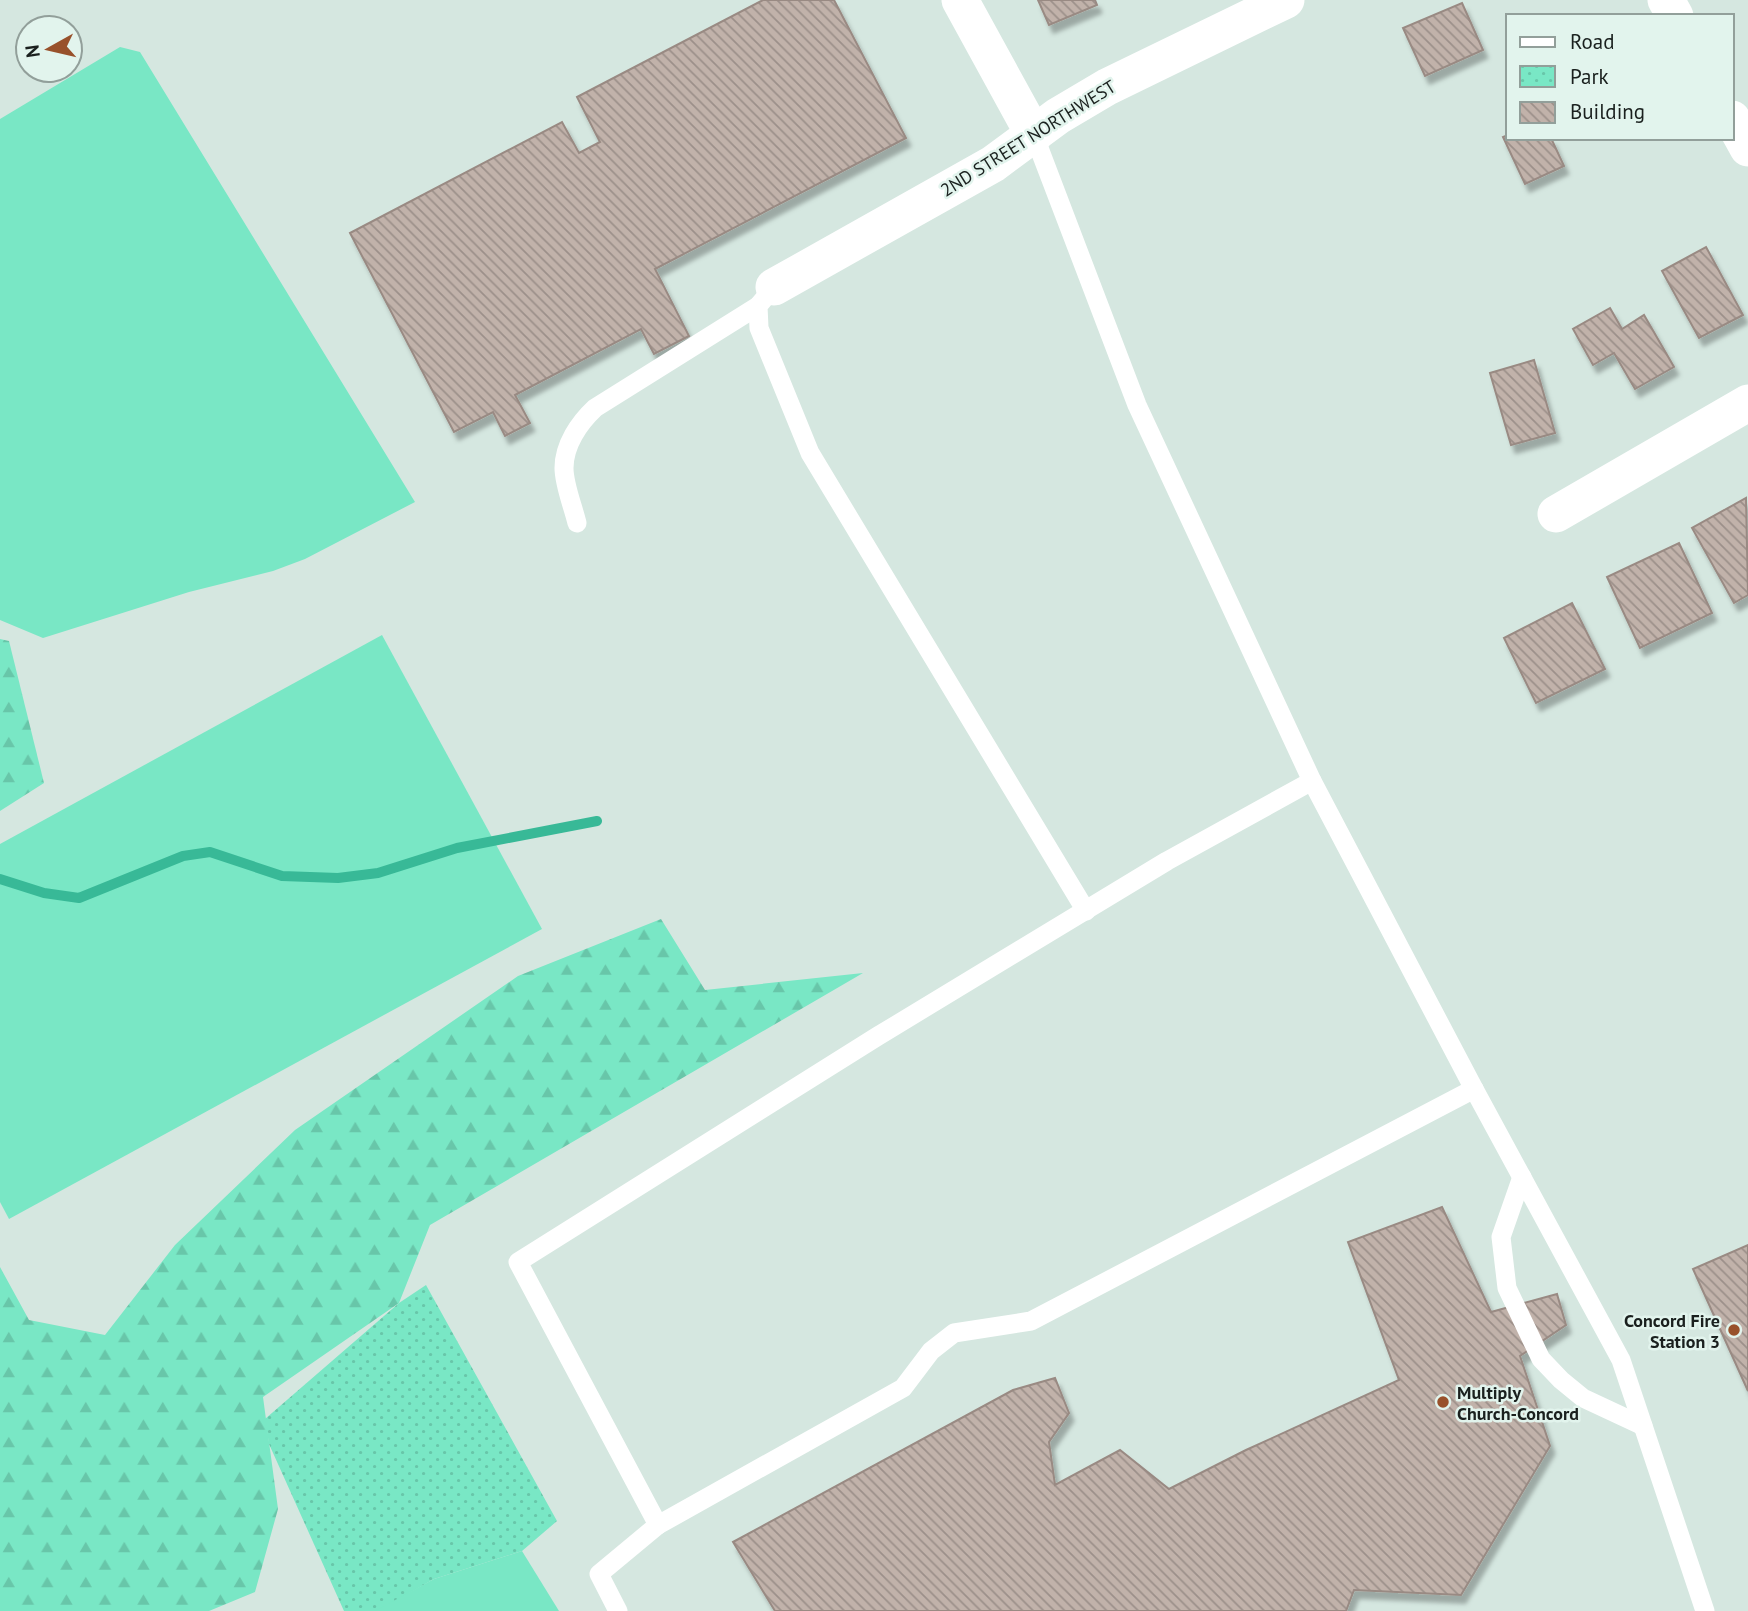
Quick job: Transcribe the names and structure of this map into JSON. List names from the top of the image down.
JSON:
{
  "streets": {
    "street": ["2ND STREET NORTHWEST"]
  },
  "places": ["Concord Fire Station 3", "Multiply Church-Concord"],
  "legend": ["Road", "Park", "Building"],
  "north": "left"
}
